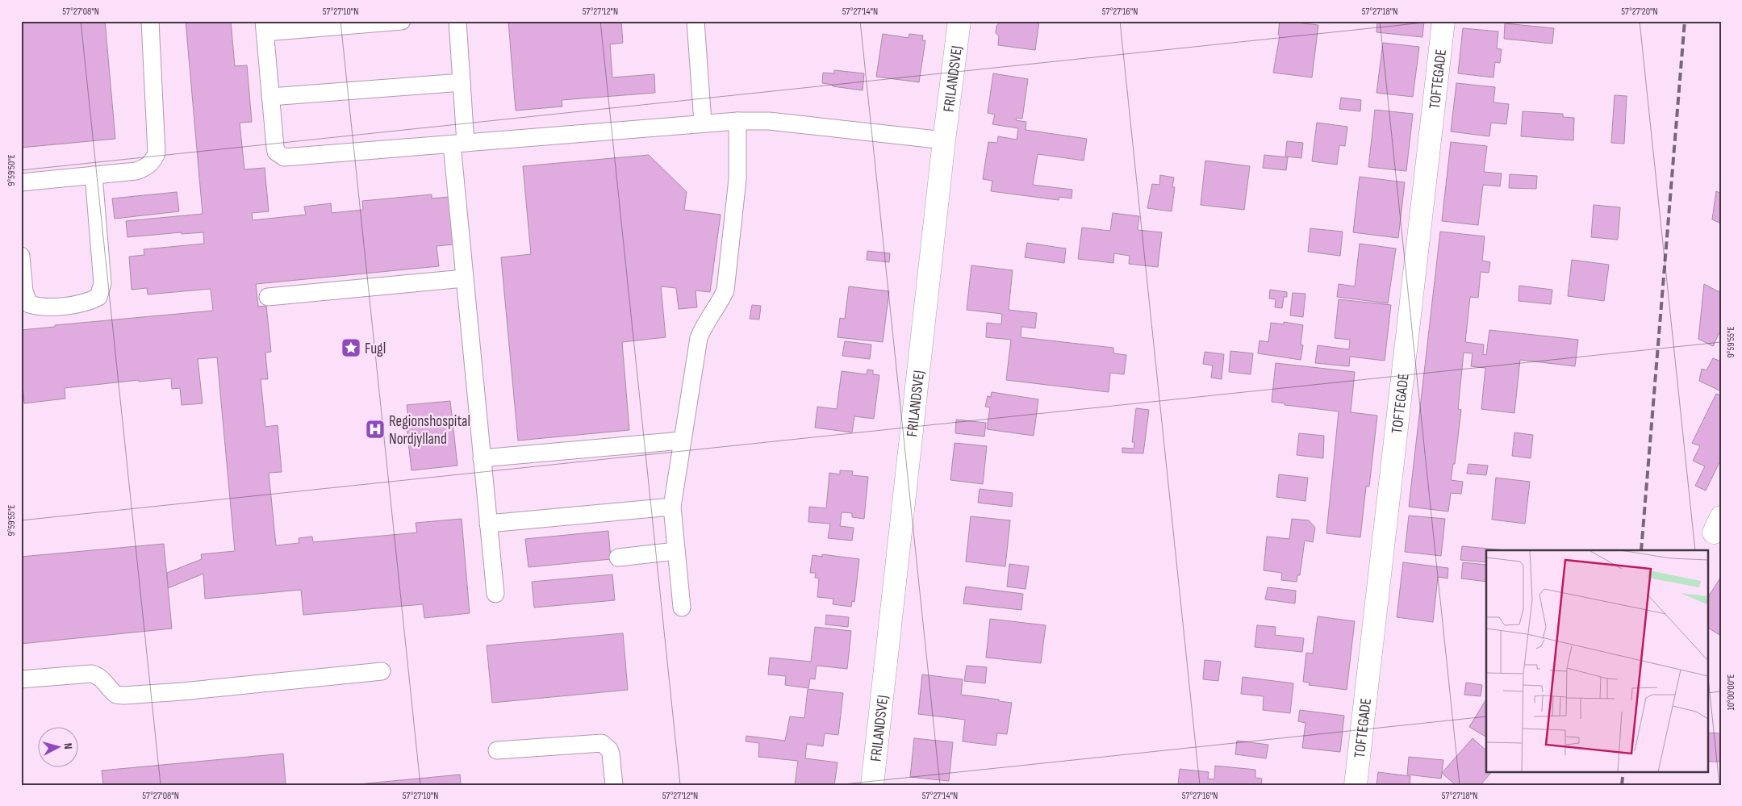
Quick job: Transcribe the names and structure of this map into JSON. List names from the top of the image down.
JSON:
{
  "streets": {
    "street": ["FRILANDSVEJ", "TOFTEGADE"]
  },
  "places": {
    "place": ["Fugl"],
    "hospital": ["Regionshospital Nordjylland"]
  },
  "north": "right",
  "coordinates": [
    "57°27'08\"N",
    "57°27'10\"N",
    "57°27'12\"N",
    "57°27'14\"N",
    "57°27'16\"N",
    "57°27'18\"N",
    "57°27'20\"N",
    "9°59'50\"E",
    "9°59'55\"E",
    "10°00'00\"E"
  ]
}
